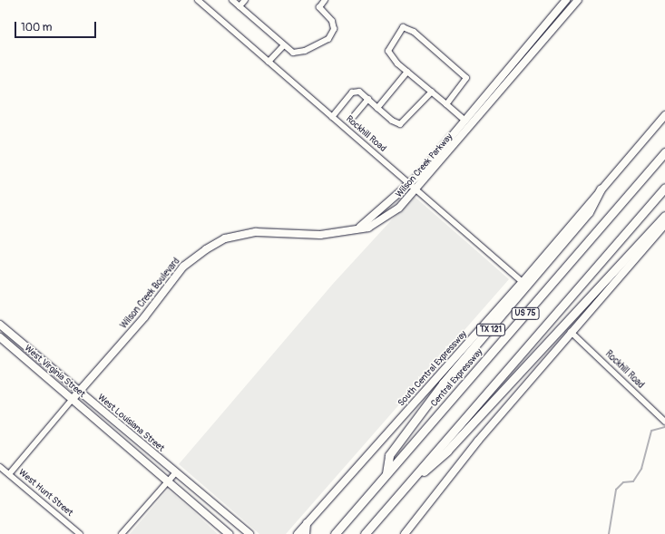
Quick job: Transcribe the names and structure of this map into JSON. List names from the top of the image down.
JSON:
{
  "streets": {
    "highway": ["US 75", "TX 121", "Central Expressway"],
    "main road": [
      "Wilson Creek Parkway",
      "Wilson Creek Boulevard",
      "South Central Expressway",
      "West Virginia Street",
      "West Louisiana Street"
    ],
    "street": ["Rockhill Road", "West Hunt Street"]
  },
  "crossings": [
    ["Rockhill Road", "Wilson Creek Parkway"],
    ["Rockhill Road", "South Central Expressway"],
    ["Wilson Creek Parkway", "Wilson Creek Boulevard"],
    ["Wilson Creek Boulevard", "West Virginia Street"],
    ["Wilson Creek Boulevard", "West Louisiana Street"],
    ["Wilson Creek Boulevard", "West Hunt Street"],
    ["TX 121", "South Central Expressway"],
    ["TX 121", "Central Expressway"]
  ],
  "scale_bar": "100 m"
}
